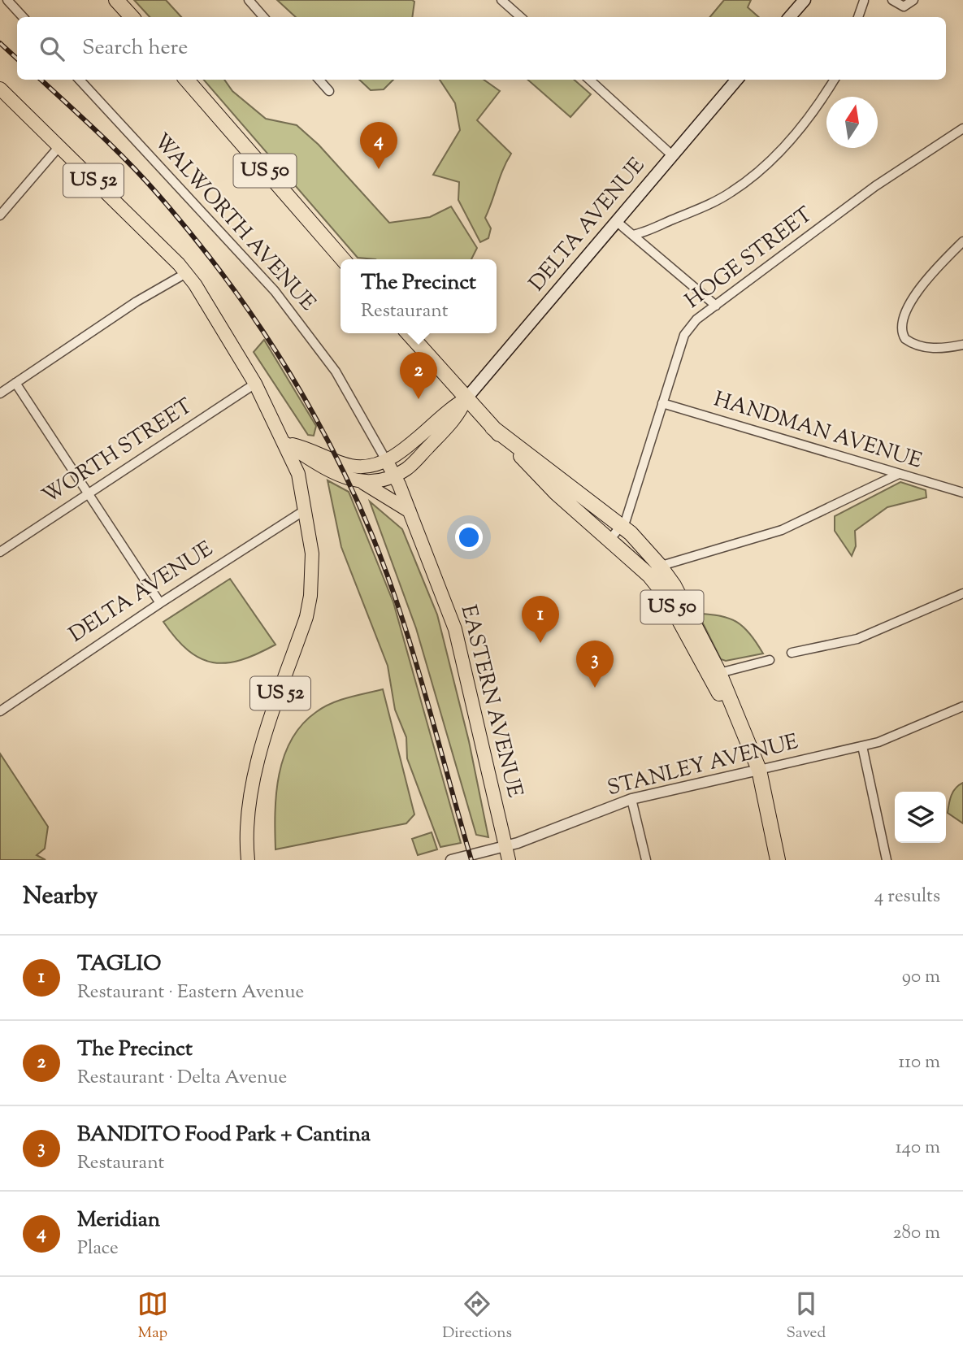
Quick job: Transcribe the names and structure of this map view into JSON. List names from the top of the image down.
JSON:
{
  "streets": {
    "highway": ["US 50"],
    "main road": ["US 52", "DELTA AVENUE", "EASTERN AVENUE"],
    "street": [
      "WALWORTH AVENUE",
      "HOGE STREET",
      "HANDMAN AVENUE",
      "WORTH STREET",
      "STANLEY AVENUE"
    ]
  },
  "crossings": [
    ["US 50", "DELTA AVENUE"],
    ["US 50", "HOGE STREET"],
    ["US 50", "STANLEY AVENUE"],
    ["US 52", "DELTA AVENUE"],
    ["US 52", "WORTH STREET"],
    ["WALWORTH AVENUE", "DELTA AVENUE"],
    ["WALWORTH AVENUE", "EASTERN AVENUE"],
    ["DELTA AVENUE", "EASTERN AVENUE"],
    ["HOGE STREET", "HANDMAN AVENUE"],
    ["EASTERN AVENUE", "STANLEY AVENUE"]
  ],
  "north": "top",
  "page": {
    "search": "Search here",
    "pins": [
      "4",
      "2",
      "1",
      "3"
    ],
    "popup": ["The Precinct", "Restaurant"],
    "heading": ["Nearby", "4 results"],
    "list": [
      {
        "mark": "1",
        "name": "TAGLIO",
        "note": "Restaurant · Eastern Avenue",
        "value": "90 m"
      },
      {
        "mark": "2",
        "name": "The Precinct",
        "note": "Restaurant · Delta Avenue",
        "value": "110 m"
      },
      {
        "mark": "3",
        "name": "BANDITO Food Park + Cantina",
        "note": "Restaurant",
        "value": "140 m"
      },
      {
        "mark": "4",
        "name": "Meridian",
        "note": "Place",
        "value": "280 m"
      }
    ],
    "nav": ["Map", "Directions", "Saved"]
  }
}
